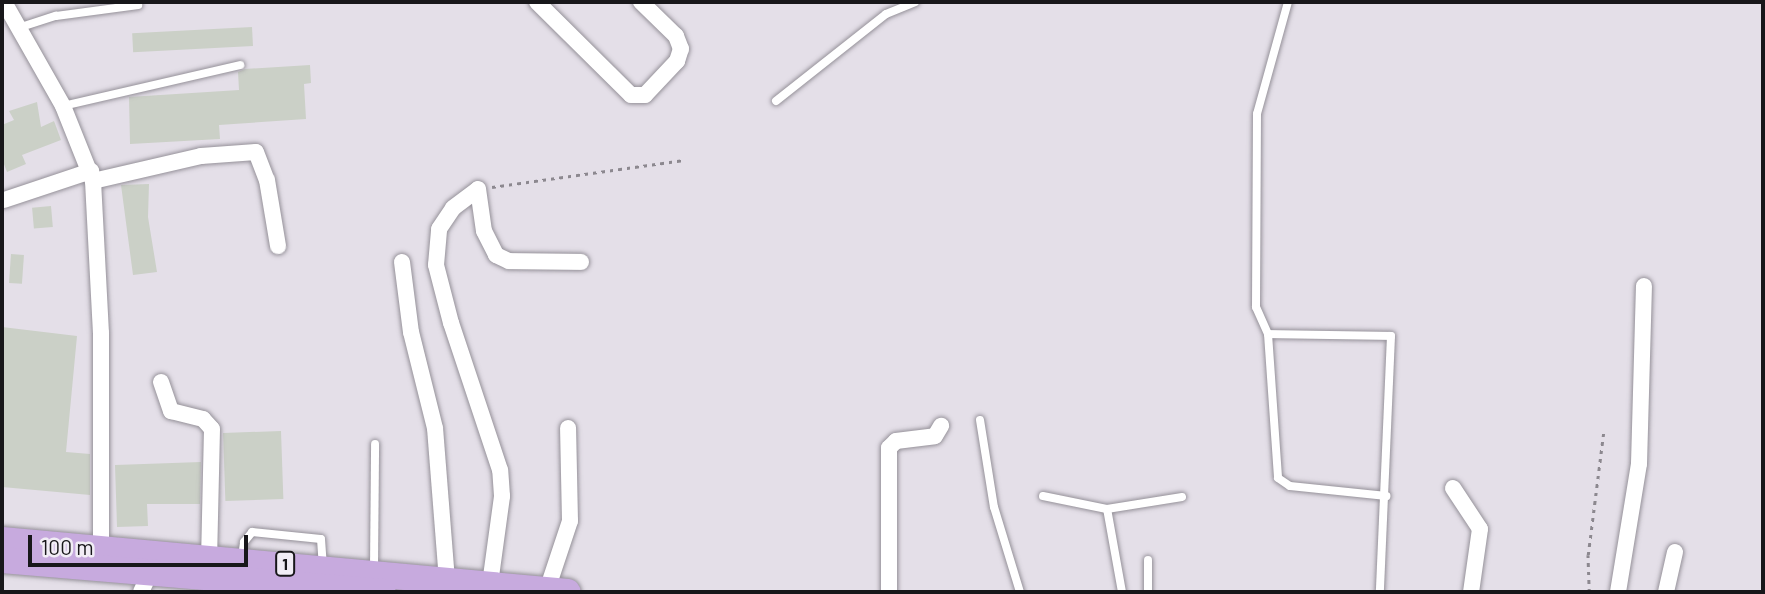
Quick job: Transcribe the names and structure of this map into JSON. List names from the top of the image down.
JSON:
{
  "streets": {
    "highway": ["1"]
  },
  "scale_bar": "100 m"
}
